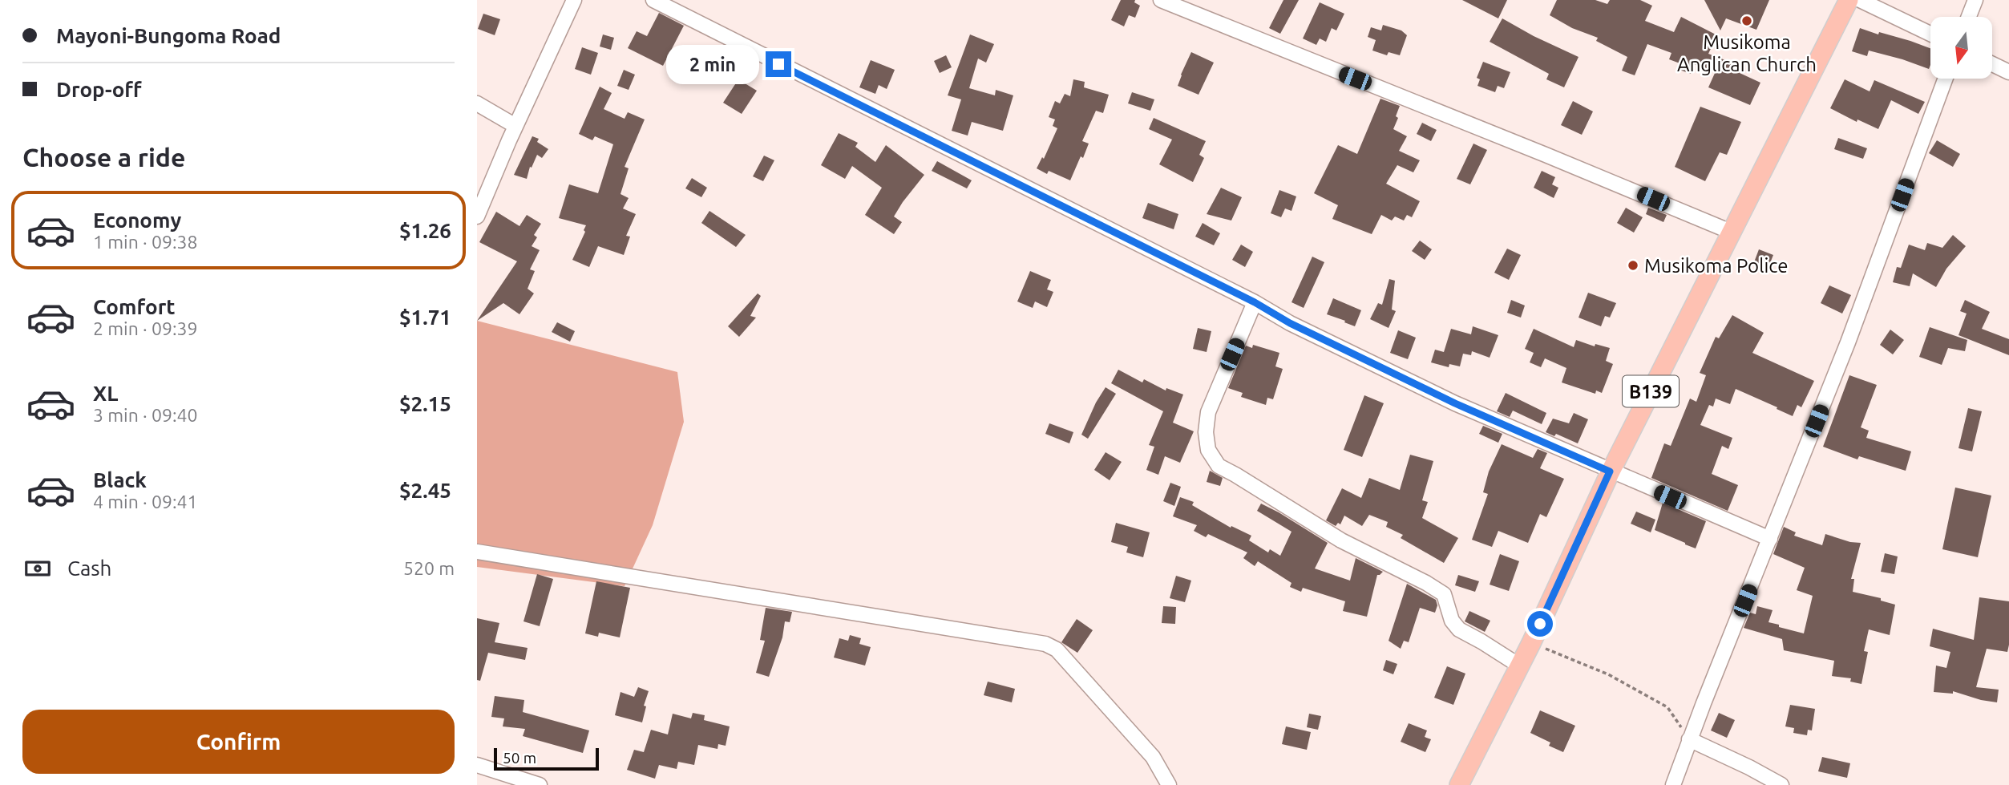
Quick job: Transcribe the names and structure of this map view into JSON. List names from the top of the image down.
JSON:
{
  "streets": {
    "main road": ["B139"]
  },
  "places": ["Musikoma Anglican Church", "Musikoma Police"],
  "scale_bar": "50 m",
  "north": "bottom",
  "page": {
    "banner": ["Mayoni-Bungoma Road", "Drop-off"],
    "bubble": "2 min",
    "heading": "Choose a ride",
    "list": [
      {
        "name": "Economy",
        "note": "1 min · 09:38",
        "value": "$1.26"
      },
      {
        "name": "Comfort",
        "note": "2 min · 09:39",
        "value": "$1.71"
      },
      {
        "name": "XL",
        "note": "3 min · 09:40",
        "value": "$2.15"
      },
      {
        "name": "Black",
        "note": "4 min · 09:41",
        "value": "$2.45"
      }
    ],
    "pay": ["Cash", "520 m"],
    "buttons": "Confirm",
    "scale": "50 m"
  }
}
